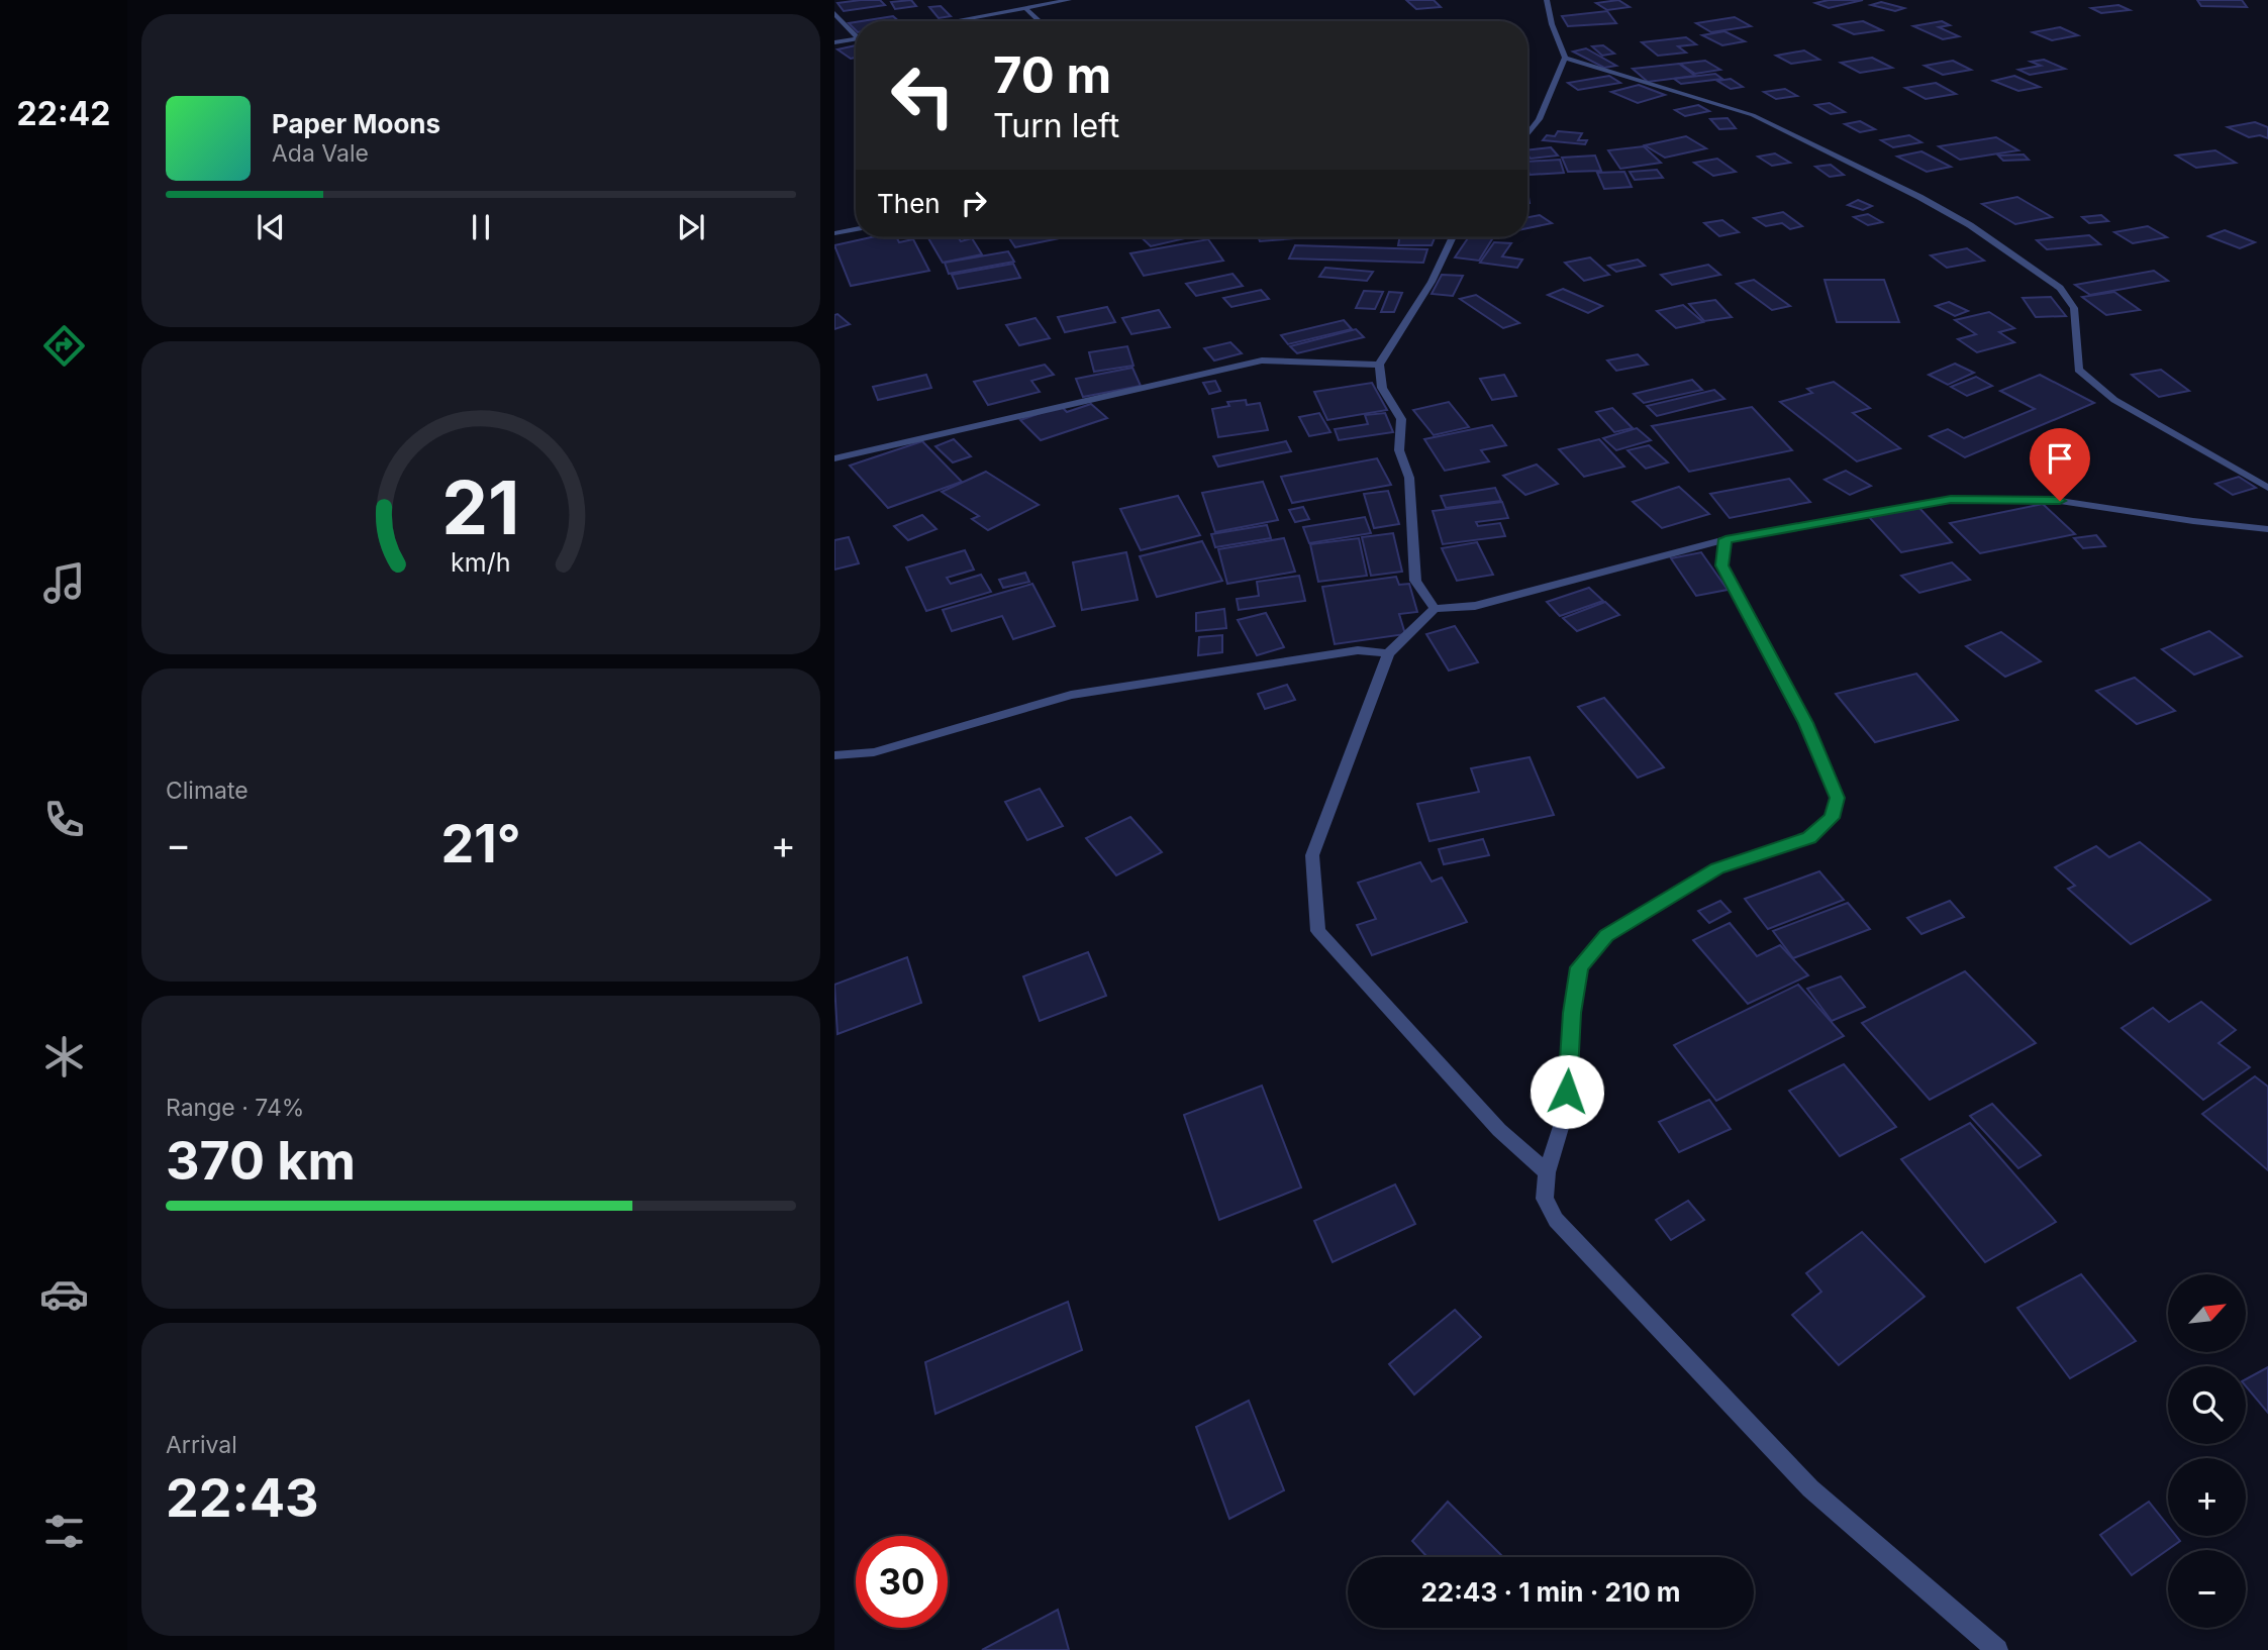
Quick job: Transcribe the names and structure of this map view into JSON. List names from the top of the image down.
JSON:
{
  "north": "top right",
  "page": {
    "tabs": "22:42",
    "turn": ["70 m", "Turn left"],
    "song": ["Paper Moons", "Ada Vale"],
    "then": "Then",
    "tile": [
      "Climate",
      ["Range · 74%", "370 km"],
      ["Arrival", "22:43"]
    ],
    "heat": ["−", "21°", "+"],
    "map_buttons": ["+", "−"],
    "limit": "30",
    "trip": "22:43 · 1 min · 210 m",
    "gauge": ["21", "km/h"]
  }
}
